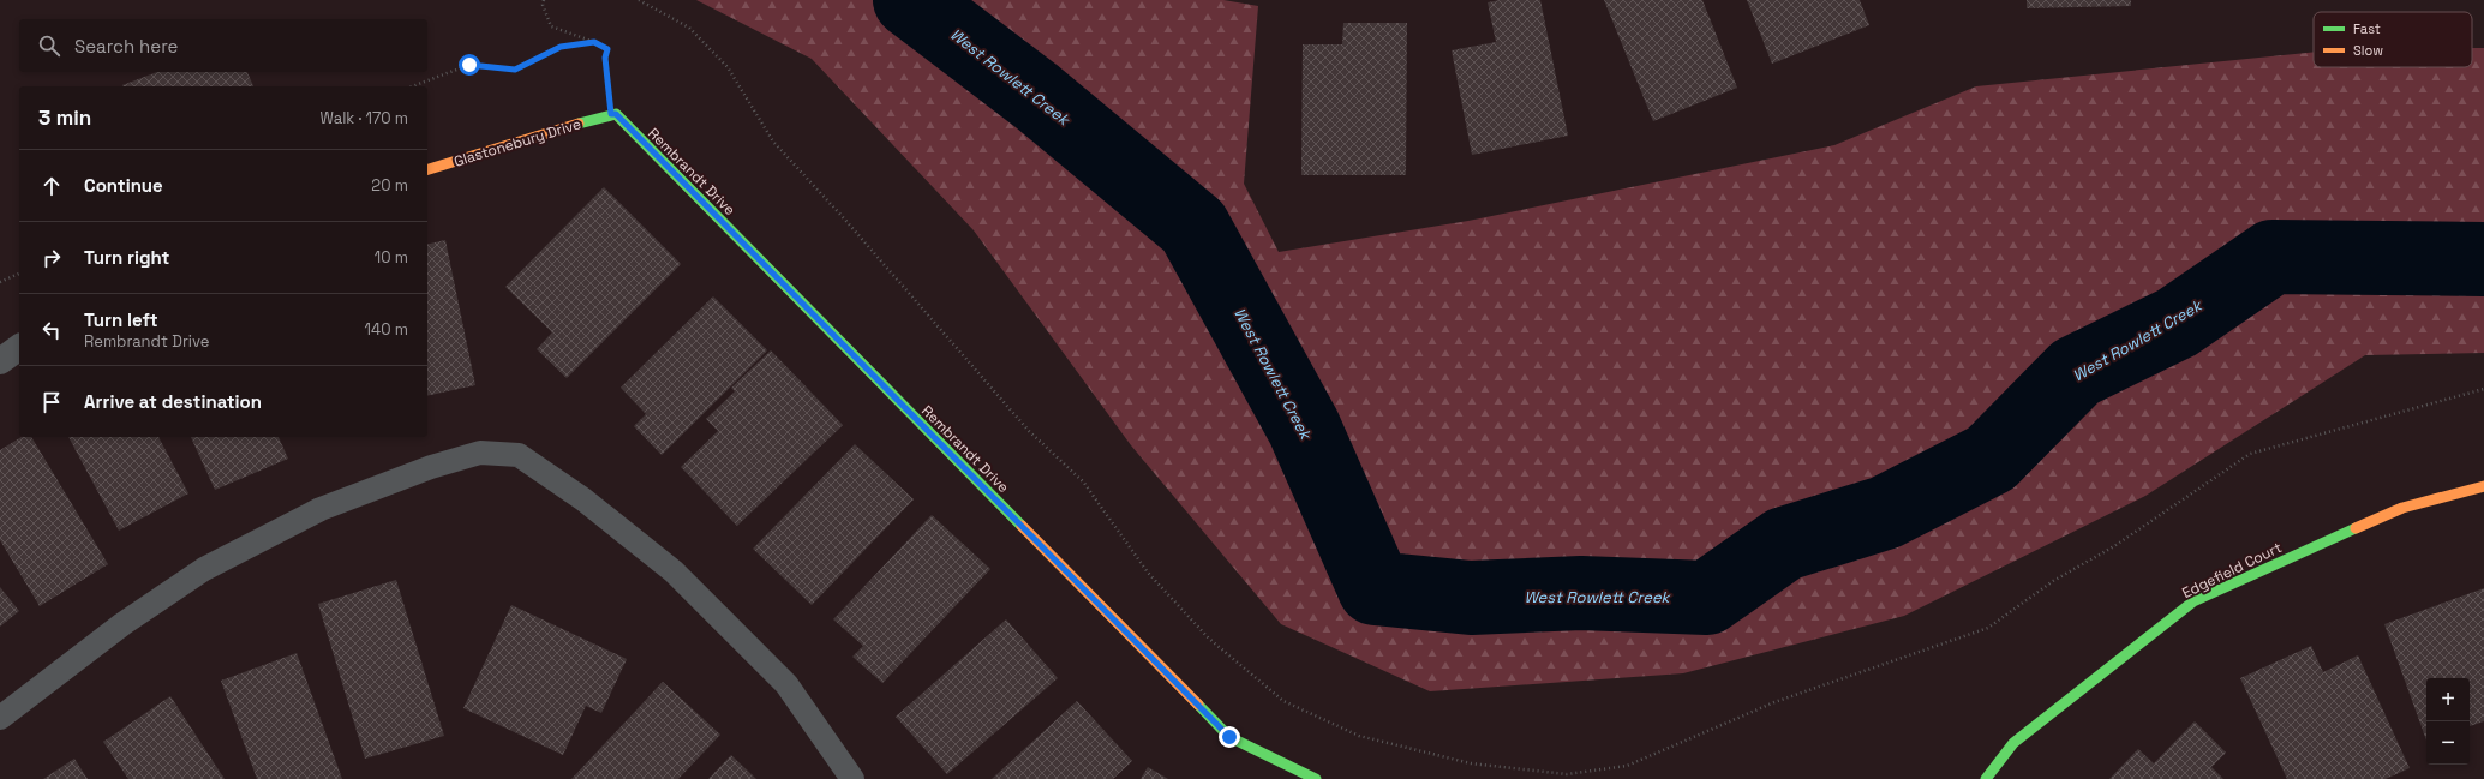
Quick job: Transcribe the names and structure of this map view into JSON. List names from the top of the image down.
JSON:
{
  "streets": {
    "street": ["Glastonebury Drive", "Rembrandt Drive", "Edgefield Court"]
  },
  "crossings": [
    ["Glastonebury Drive", "Rembrandt Drive"]
  ],
  "water": ["West Rowlett Creek"],
  "legend": ["Fast", "Slow"],
  "page": {
    "search": "Search here",
    "heading": ["3 min", "Walk · 170 m"],
    "list": [
      ["Continue", "20 m"],
      ["Turn right", "10 m"],
      ["Turn left", "Rembrandt Drive", "140 m"],
      "Arrive at destination"
    ],
    "map_buttons": ["+", "−"]
  }
}
